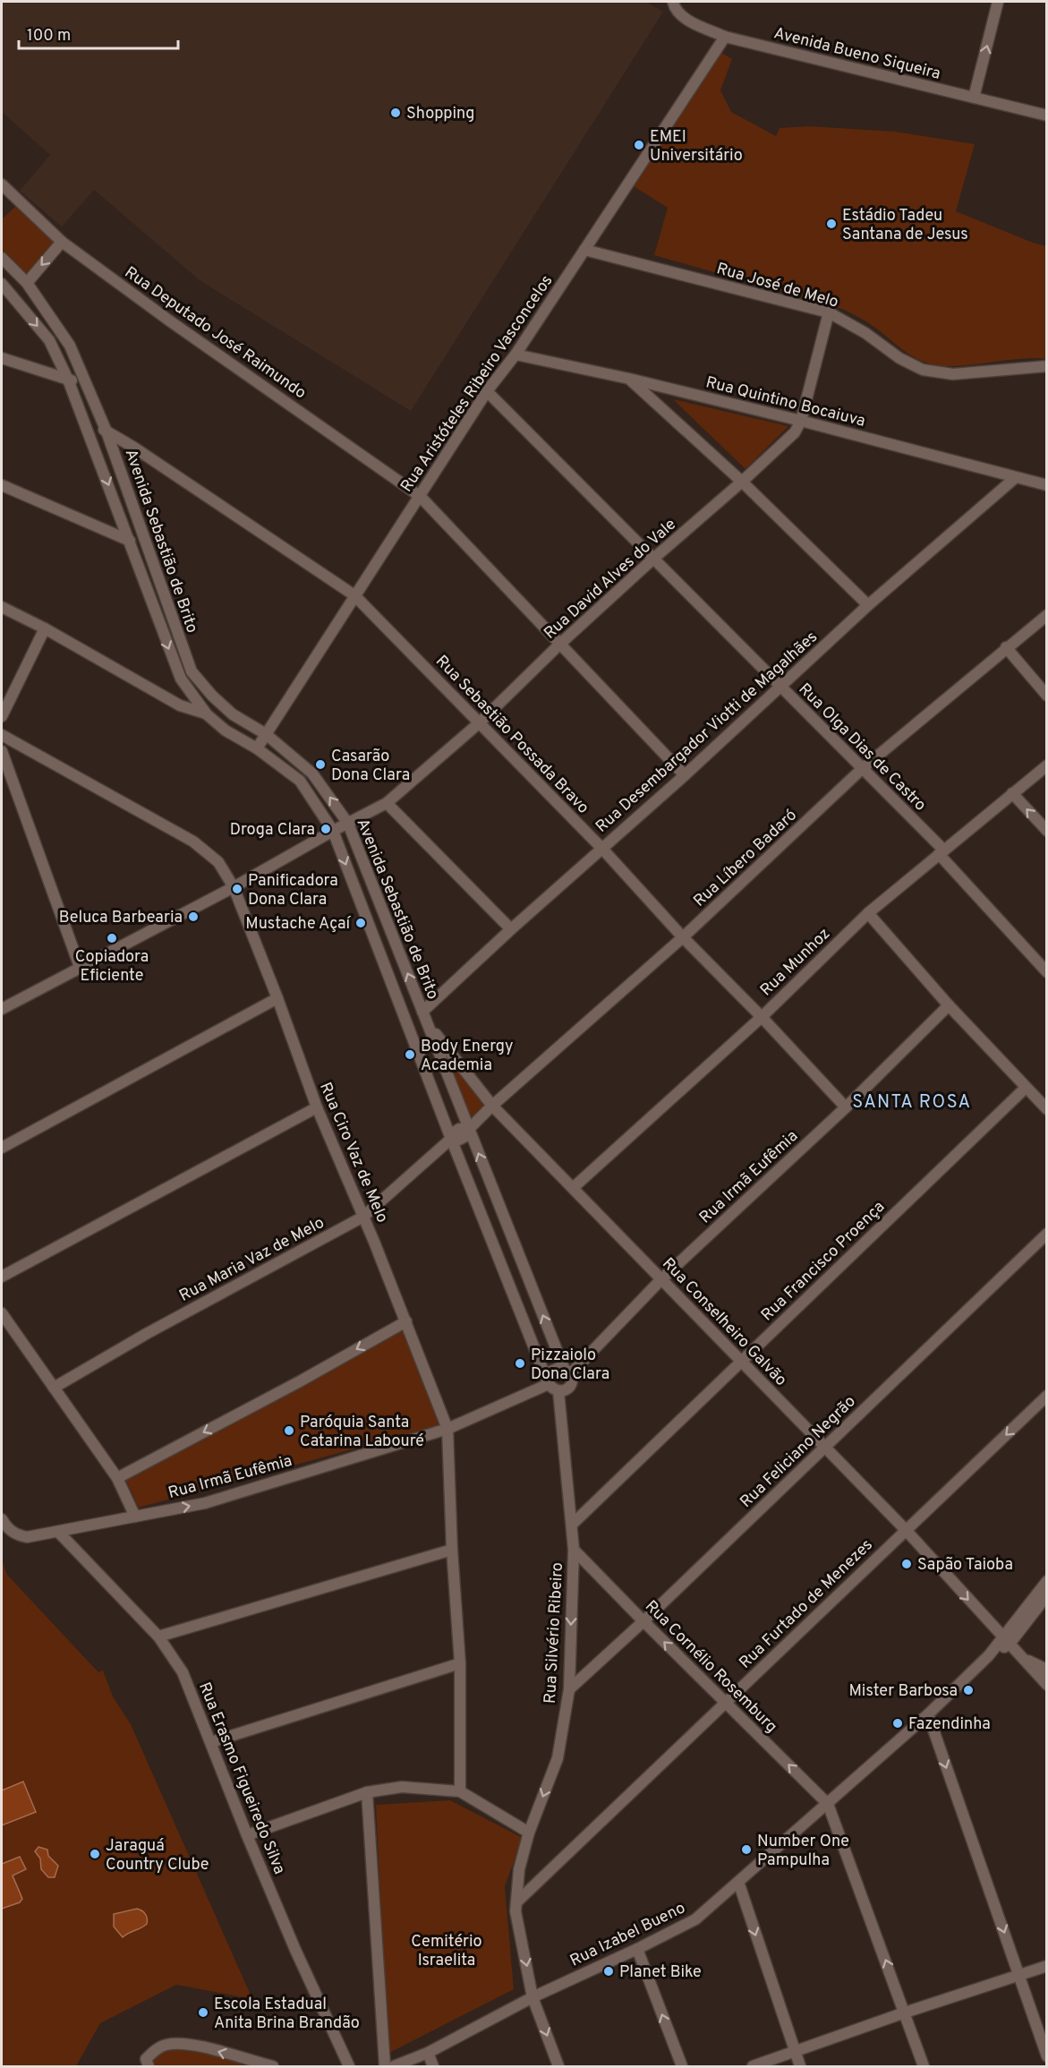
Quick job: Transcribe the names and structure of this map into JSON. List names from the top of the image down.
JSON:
{
  "streets": {
    "street": [
      "Avenida Bueno Siqueira",
      "Rua José de Melo",
      "Rua Deputado José Raimundo",
      "Rua Aristóteles Ribeiro Vasconcelos",
      "Rua Quintino Bocaiuva",
      "Avenida Sebastião de Brito",
      "Rua David Alves do Vale",
      "Rua Desembargador Viotti de Magalhães",
      "Rua Sebastião Possada Bravo",
      "Rua Olga Dias de Castro",
      "Rua Líbero Badaró",
      "Rua Munhoz",
      "Rua Ciro Vaz de Melo",
      "Rua Irmã Eufêmia",
      "Rua Maria Vaz de Melo",
      "Rua Francisco Proença",
      "Rua Conselheiro Galvão",
      "Rua Feliciano Negrão",
      "Rua Furtado de Menezes",
      "Rua Silvério Ribeiro",
      "Rua Cornélio Rosemburg",
      "Rua Erasmo Figueiredo Silva",
      "Rua Izabel Bueno"
    ]
  },
  "crossings": [
    ["Avenida Bueno Siqueira", "Rua Aristóteles Ribeiro Vasconcelos"],
    ["Rua José de Melo", "Rua Aristóteles Ribeiro Vasconcelos"],
    ["Rua José de Melo", "Rua David Alves do Vale"],
    ["Rua Deputado José Raimundo", "Rua Aristóteles Ribeiro Vasconcelos"],
    ["Rua Deputado José Raimundo", "Rua David Alves do Vale"],
    ["Rua Deputado José Raimundo", "Rua Desembargador Viotti de Magalhães"],
    ["Rua Aristóteles Ribeiro Vasconcelos", "Rua Quintino Bocaiuva"],
    ["Rua Aristóteles Ribeiro Vasconcelos", "Avenida Sebastião de Brito"],
    ["Rua Aristóteles Ribeiro Vasconcelos", "Rua Sebastião Possada Bravo"],
    ["Rua Aristóteles Ribeiro Vasconcelos", "Rua Olga Dias de Castro"],
    ["Rua Quintino Bocaiuva", "Rua David Alves do Vale"],
    ["Rua Quintino Bocaiuva", "Rua Desembargador Viotti de Magalhães"],
    ["Avenida Sebastião de Brito", "Rua David Alves do Vale"],
    ["Avenida Sebastião de Brito", "Rua Desembargador Viotti de Magalhães"],
    ["Avenida Sebastião de Brito", "Rua Sebastião Possada Bravo"],
    ["Avenida Sebastião de Brito", "Rua Líbero Badaró"],
    ["Avenida Sebastião de Brito", "Rua Irmã Eufêmia"],
    ["Avenida Sebastião de Brito", "Rua Maria Vaz de Melo"],
    ["Avenida Sebastião de Brito", "Rua Conselheiro Galvão"],
    ["Avenida Sebastião de Brito", "Rua Silvério Ribeiro"],
    ["Rua David Alves do Vale", "Rua Sebastião Possada Bravo"],
    ["Rua David Alves do Vale", "Rua Olga Dias de Castro"],
    ["Rua David Alves do Vale", "Rua Ciro Vaz de Melo"],
    ["Rua Desembargador Viotti de Magalhães", "Rua Sebastião Possada Bravo"],
    ["Rua Desembargador Viotti de Magalhães", "Rua Olga Dias de Castro"],
    ["Rua Sebastião Possada Bravo", "Rua Líbero Badaró"],
    ["Rua Sebastião Possada Bravo", "Rua Munhoz"],
    ["Rua Sebastião Possada Bravo", "Rua Irmã Eufêmia"],
    ["Rua Olga Dias de Castro", "Rua Líbero Badaró"],
    ["Rua Olga Dias de Castro", "Rua Munhoz"],
    ["Rua Líbero Badaró", "Rua Maria Vaz de Melo"],
    ["Rua Líbero Badaró", "Rua Conselheiro Galvão"],
    ["Rua Munhoz", "Rua Conselheiro Galvão"],
    ["Rua Ciro Vaz de Melo", "Rua Irmã Eufêmia"],
    ["Rua Ciro Vaz de Melo", "Rua Maria Vaz de Melo"],
    ["Rua Irmã Eufêmia", "Rua Conselheiro Galvão"],
    ["Rua Irmã Eufêmia", "Rua Silvério Ribeiro"],
    ["Rua Irmã Eufêmia", "Rua Erasmo Figueiredo Silva"],
    ["Rua Francisco Proença", "Rua Conselheiro Galvão"],
    ["Rua Francisco Proença", "Rua Silvério Ribeiro"],
    ["Rua Conselheiro Galvão", "Rua Feliciano Negrão"],
    ["Rua Conselheiro Galvão", "Rua Furtado de Menezes"],
    ["Rua Conselheiro Galvão", "Rua Izabel Bueno"],
    ["Rua Feliciano Negrão", "Rua Silvério Ribeiro"],
    ["Rua Feliciano Negrão", "Rua Cornélio Rosemburg"],
    ["Rua Furtado de Menezes", "Rua Silvério Ribeiro"],
    ["Rua Furtado de Menezes", "Rua Cornélio Rosemburg"],
    ["Rua Silvério Ribeiro", "Rua Cornélio Rosemburg"],
    ["Rua Silvério Ribeiro", "Rua Izabel Bueno"],
    ["Rua Cornélio Rosemburg", "Rua Izabel Bueno"]
  ],
  "one_way": ["Rua Silvério Ribeiro", "Rua Cornélio Rosemburg"],
  "districts": ["SANTA ROSA"],
  "parks": ["Cemitério Israelita"],
  "places": [
    "Shopping",
    "EMEI Universitário",
    "Estádio Tadeu Santana de Jesus",
    "Casarão Dona Clara",
    "Droga Clara",
    "Panificadora Dona Clara",
    "Beluca Barbearia",
    "Mustache Açaí",
    "Copiadora Eficiente",
    "Body Energy Academia",
    "Pizzaiolo Dona Clara",
    "Paróquia Santa Catarina Labouré",
    "Sapão Taioba",
    "Mister Barbosa",
    "Fazendinha",
    "Number One Pampulha",
    "Jaraguá Country Clube",
    "Planet Bike",
    "Escola Estadual Anita Brina Brandão"
  ],
  "scale_bar": "100 m"
}
